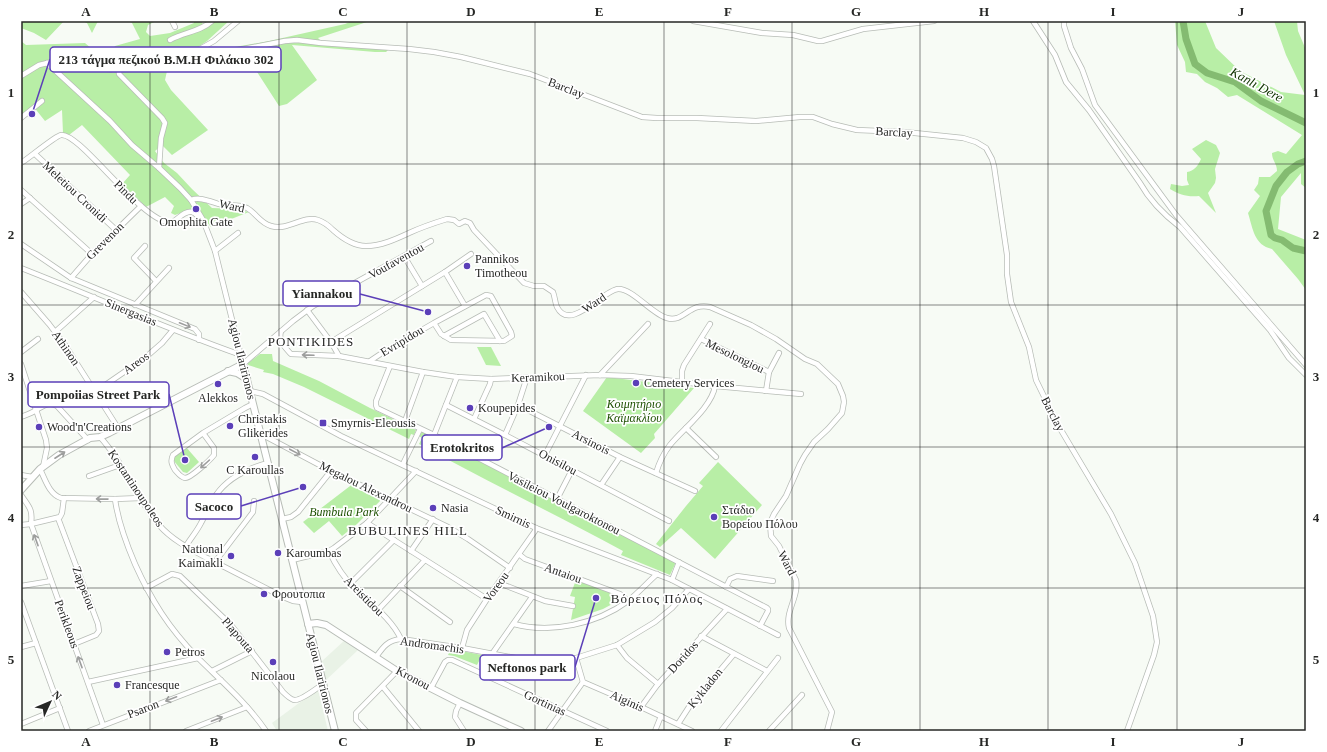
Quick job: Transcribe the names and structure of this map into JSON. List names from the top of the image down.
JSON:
{
  "streets": {
    "street": [
      "Barclay",
      "Meletiou Cronidi",
      "Pindu",
      "Ward",
      "Grevenon",
      "Voufaventou",
      "Sinergasias",
      "Evripidou",
      "Athinon",
      "Mesolongiou",
      "Agiou Ilaririonos",
      "Areos",
      "Keramikou",
      "Arsinois",
      "Onisilou",
      "Megalou Alexandrou",
      "Kostantinoupoleos",
      "Vasileiou Voulgaroktonou",
      "Smirnis",
      "Antaiou",
      "Voreou",
      "Zappeiou",
      "Areistidou",
      "Perikleous",
      "Plapouta",
      "Andromachis",
      "Doridos",
      "Kronou",
      "Kykladon",
      "Aiginis",
      "Gortinias",
      "Psaron"
    ]
  },
  "crossings": [
    ["Meletiou Cronidi", "Pindu"],
    ["Meletiou Cronidi", "Grevenon"],
    ["Pindu", "Grevenon"],
    ["Pindu", "Agiou Ilaririonos"],
    ["Ward", "Agiou Ilaririonos"],
    ["Voufaventou", "Agiou Ilaririonos"],
    ["Voufaventou", "Keramikou"],
    ["Sinergasias", "Agiou Ilaririonos"],
    ["Sinergasias", "Areos"],
    ["Evripidou", "Keramikou"],
    ["Athinon", "Areos"],
    ["Agiou Ilaririonos", "Megalou Alexandrou"],
    ["Agiou Ilaririonos", "Kostantinoupoleos"],
    ["Agiou Ilaririonos", "Smirnis"],
    ["Agiou Ilaririonos", "Plapouta"],
    ["Agiou Ilaririonos", "Kronou"],
    ["Keramikou", "Vasileiou Voulgaroktonou"],
    ["Arsinois", "Onisilou"],
    ["Megalou Alexandrou", "Voreou"],
    ["Vasileiou Voulgaroktonou", "Smirnis"],
    ["Smirnis", "Voreou"],
    ["Smirnis", "Andromachis"],
    ["Smirnis", "Doridos"],
    ["Antaiou", "Voreou"],
    ["Voreou", "Andromachis"],
    ["Zappeiou", "Perikleous"],
    ["Areistidou", "Andromachis"],
    ["Perikleous", "Psaron"],
    ["Andromachis", "Kronou"],
    ["Doridos", "Aiginis"],
    ["Kronou", "Gortinias"],
    ["Kykladon", "Aiginis"]
  ],
  "districts": ["PONTIKIDES", "BUBULINES HILL", "Βόρειος Πόλος"],
  "water": ["Kanlı Dere"],
  "parks": ["Κοιμητήριο Καϊμακλίου", "Bumbula Park"],
  "places": {
    "other": [
      "213 τάγμα πεζικού B.M.H Φιλάκιο 302",
      "Omophita Gate",
      "Pannikos Timotheou",
      "Yiannakou",
      "Cemetery Services",
      "Alekkos",
      "Koupepides",
      "Christakis Glikerides",
      "Wood'n'Creations",
      "Erotokritos",
      "C Karoullas",
      "Pompoiias Street Park",
      "Sacoco",
      "Nasia",
      "Στάδιο Βορείου Πόλου",
      "Karoumbas",
      "National Kaimakli",
      "Φρουτοπια",
      "Neftonos park",
      "Petros",
      "Nicolaou",
      "Francesque"
    ],
    "transit": ["Smyrnis-Eleousis"]
  },
  "north": "top right",
  "grid": {
    "columns": [
      "A",
      "B",
      "C",
      "D",
      "E",
      "F",
      "G",
      "H",
      "I",
      "J"
    ],
    "rows": [
      "1",
      "2",
      "3",
      "4",
      "5"
    ]
  }
}
